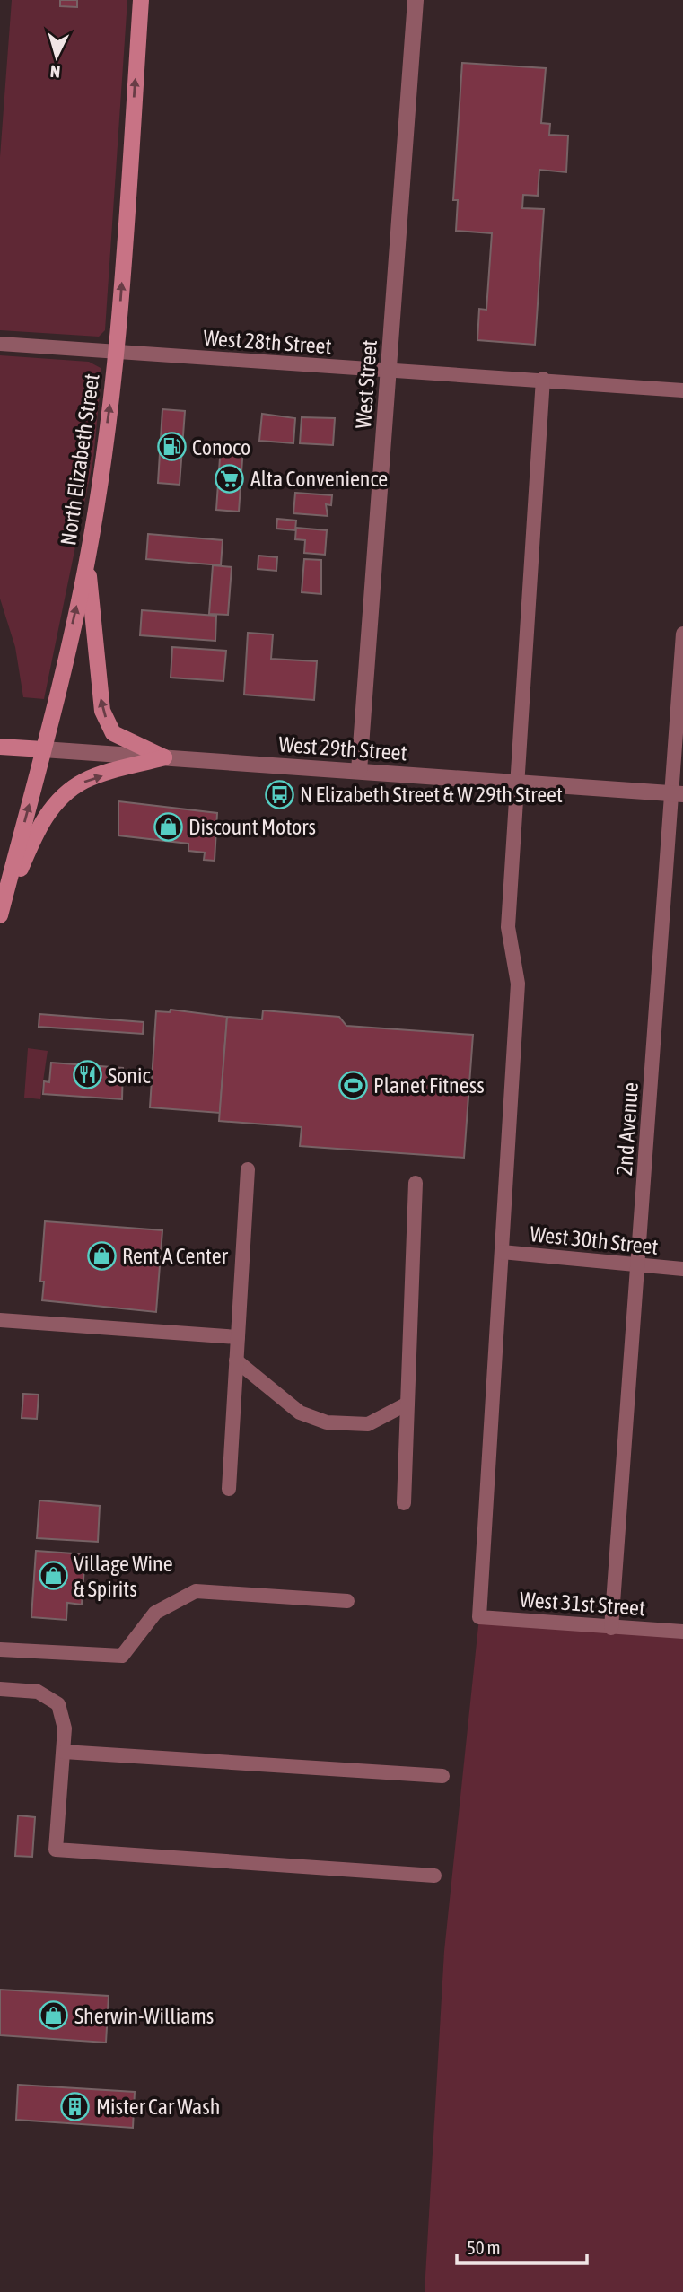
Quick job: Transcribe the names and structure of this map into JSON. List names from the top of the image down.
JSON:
{
  "streets": {
    "main road": ["North Elizabeth Street", "West 29th Street"],
    "street": [
      "West 28th Street",
      "West Street",
      "2nd Avenue",
      "West 30th Street",
      "West 31st Street"
    ]
  },
  "crossings": [
    ["West 28th Street", "West Street"],
    ["West 28th Street", "North Elizabeth Street"],
    ["West Street", "West 29th Street"],
    ["North Elizabeth Street", "West 29th Street"],
    ["West 29th Street", "2nd Avenue"],
    ["2nd Avenue", "West 30th Street"],
    ["2nd Avenue", "West 31st Street"],
    ["West 30th Street", "West 31st Street"]
  ],
  "one_way": ["North Elizabeth Street"],
  "places": {
    "fuel station": ["Conoco"],
    "supermarket": ["Alta Convenience"],
    "bus stop": ["N Elizabeth Street & W 29th Street"],
    "shop": [
      "Discount Motors",
      "Rent A Center",
      "Village Wine & Spirits",
      "Sherwin-Williams"
    ],
    "restaurant": ["Sonic"],
    "sports": ["Planet Fitness"],
    "building": ["Mister Car Wash"]
  },
  "scale_bar": "50 m",
  "north": "bottom"
}
